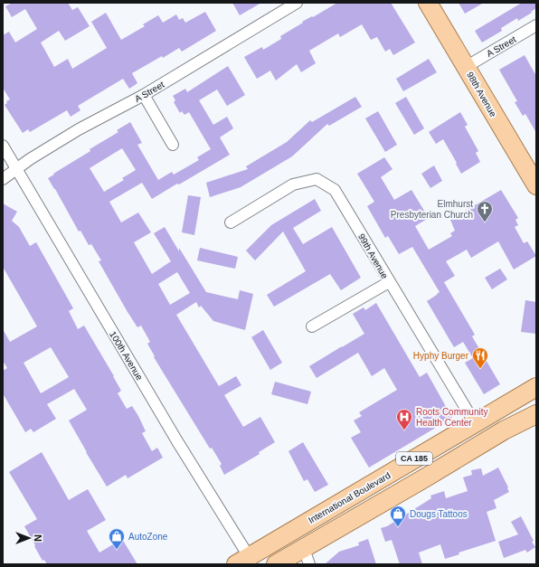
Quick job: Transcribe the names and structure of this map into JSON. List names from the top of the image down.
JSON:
{
  "streets": {
    "main road": ["98th Avenue", "CA 185", "International Boulevard"],
    "street": ["A Street", "99th Avenue", "100th Avenue"]
  },
  "crossings": [
    ["A Street", "98th Avenue"],
    ["A Street", "100th Avenue"],
    ["99th Avenue", "International Boulevard"],
    ["100th Avenue", "International Boulevard"]
  ],
  "places": {
    "church": ["Elmhurst Presbyterian Church"],
    "restaurant": ["Hyphy Burger"],
    "hospital": ["Roots Community Health Center"],
    "shop": ["Dougs Tattoos", "AutoZone"]
  },
  "north": "right"
}
